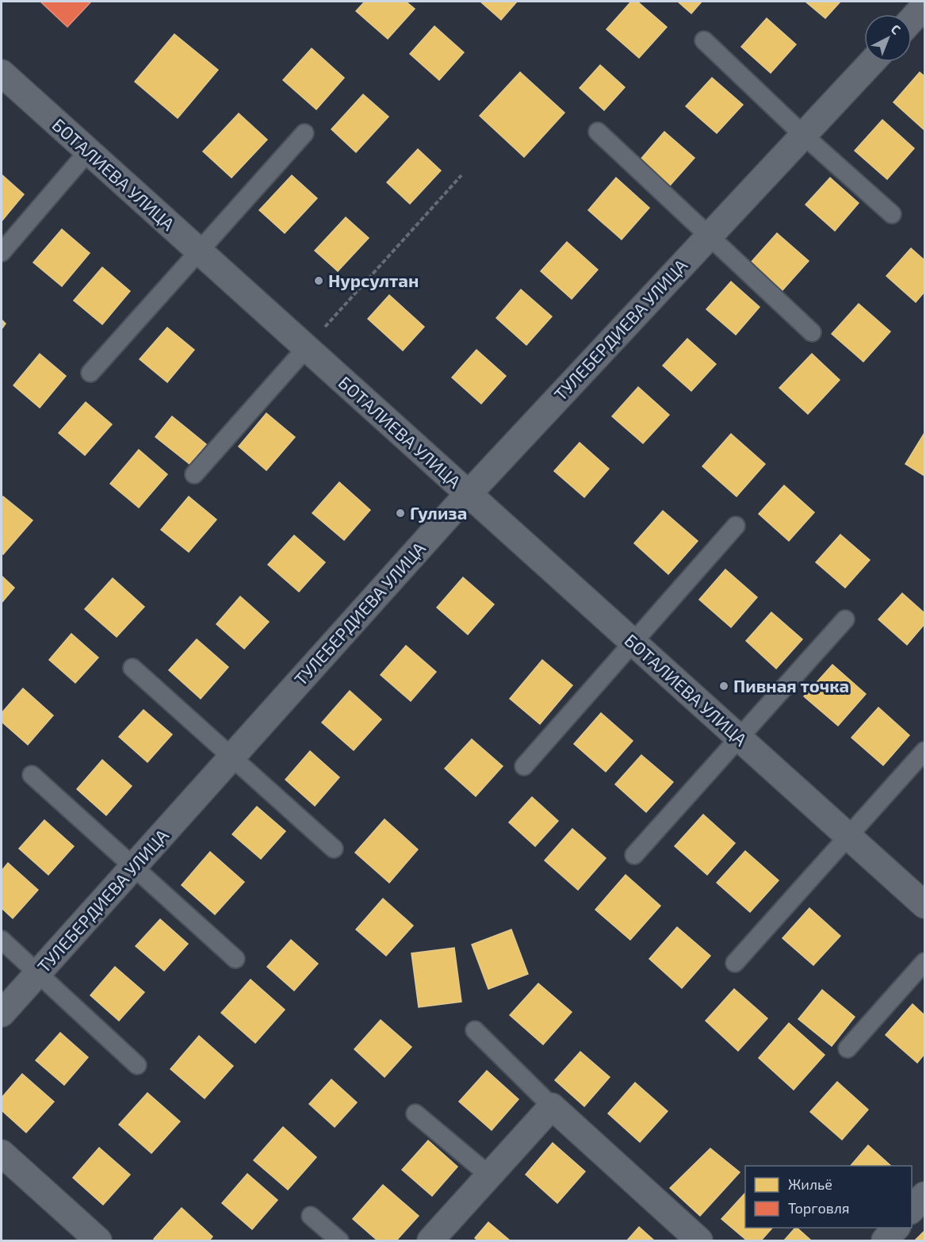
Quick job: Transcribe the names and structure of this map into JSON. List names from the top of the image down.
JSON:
{
  "streets": {
    "street": ["БОТАЛИЕВА УЛИЦА", "ТУЛЕБЕРДИЕВА УЛИЦА"]
  },
  "crossings": [
    ["БОТАЛИЕВА УЛИЦА", "ТУЛЕБЕРДИЕВА УЛИЦА"]
  ],
  "places": ["Нурсултан", "Гулиза", "Пивная точка"],
  "legend": ["Жильё", "Торговля"],
  "north": "top right"
}
